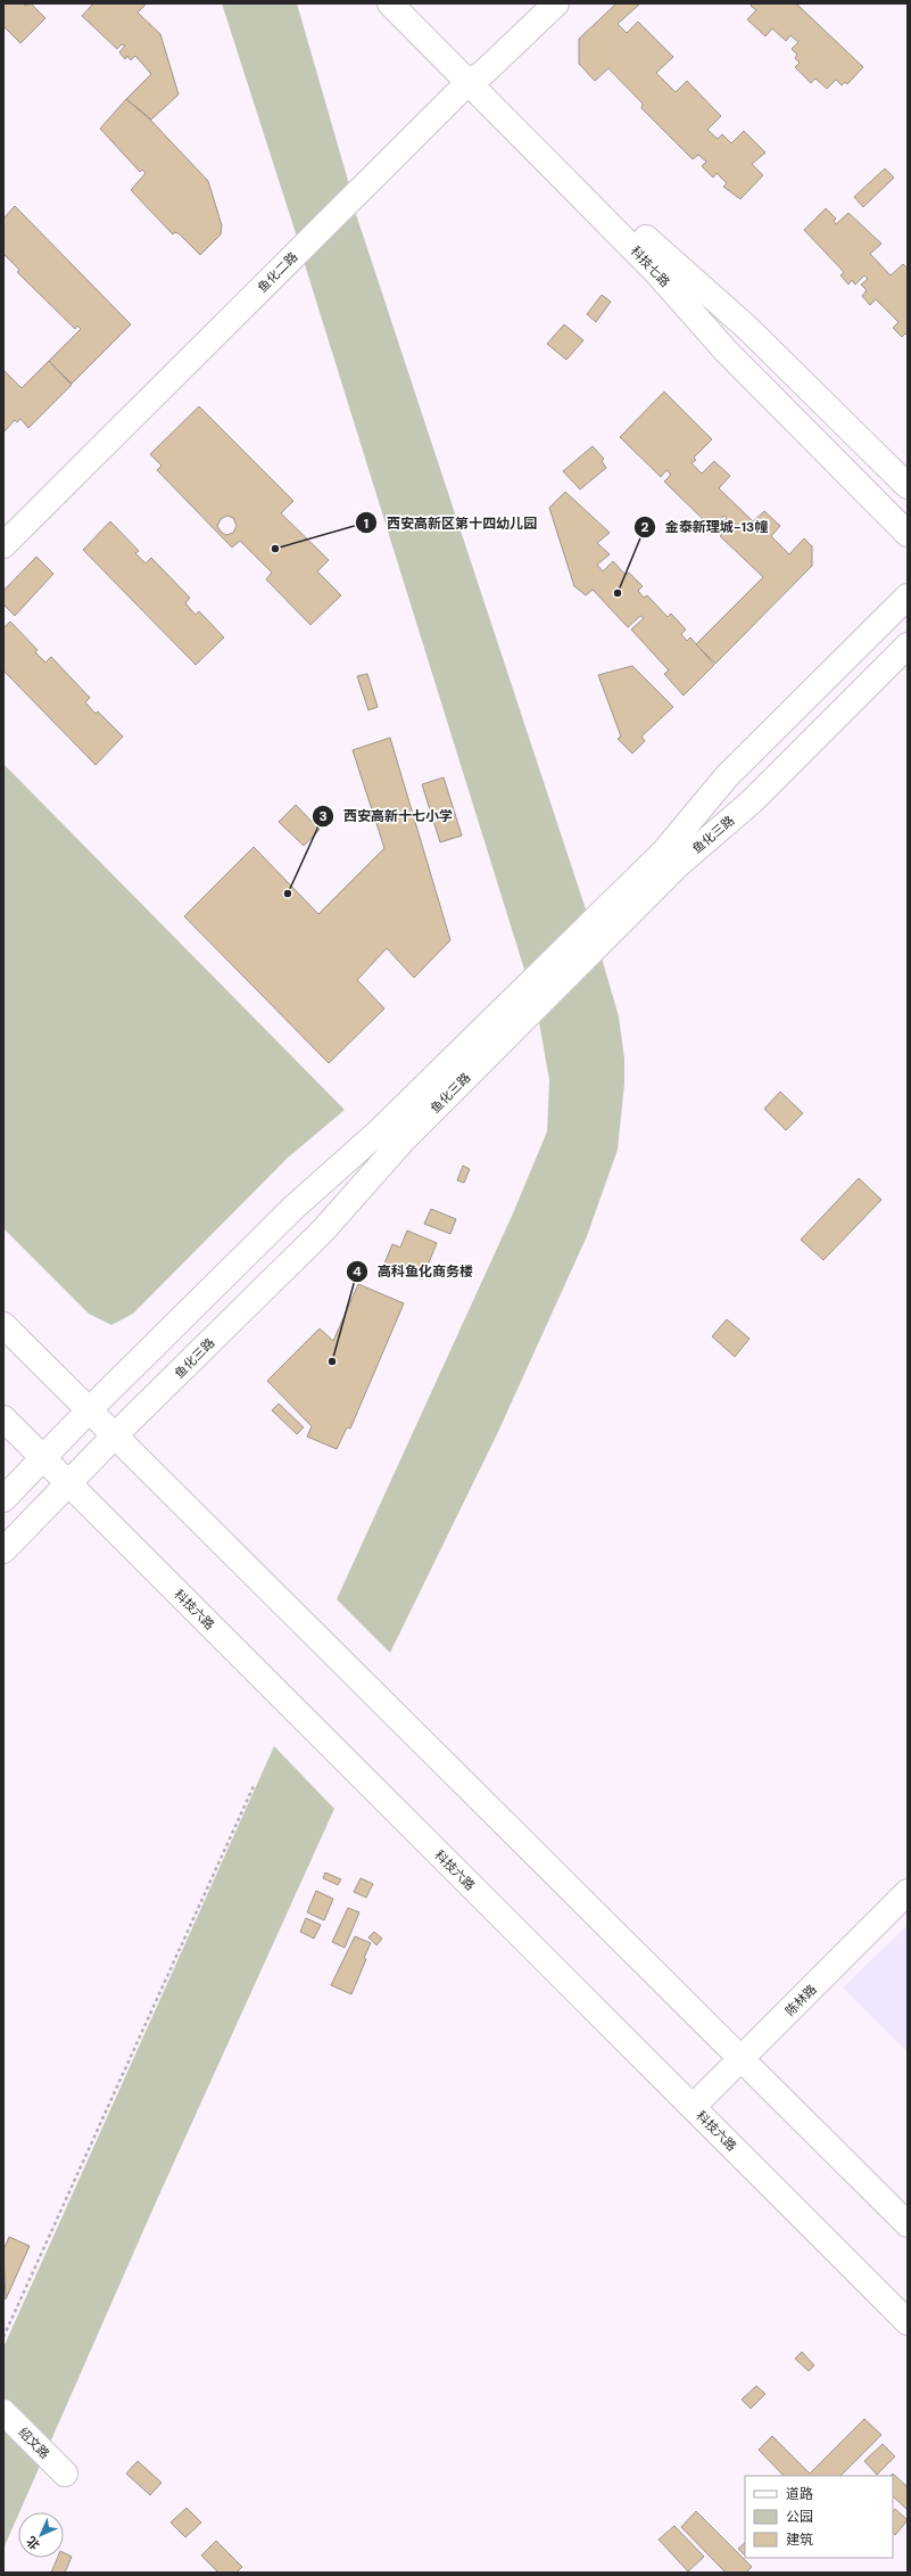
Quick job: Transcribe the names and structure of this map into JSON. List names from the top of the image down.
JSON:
{
  "streets": {
    "street": [
      "科技七路",
      "鱼化二路",
      "鱼化三路",
      "科技六路",
      "陈林路",
      "绍文路"
    ]
  },
  "crossings": [
    ["科技七路", "鱼化二路"],
    ["鱼化三路", "科技六路"],
    ["科技六路", "陈林路"]
  ],
  "places": [
    "西安高新区第十四幼儿园",
    "金泰新理城-13幢",
    "西安高新十七小学",
    "高科鱼化商务楼"
  ],
  "legend": ["道路", "公园", "建筑"],
  "north": "bottom left"
}
